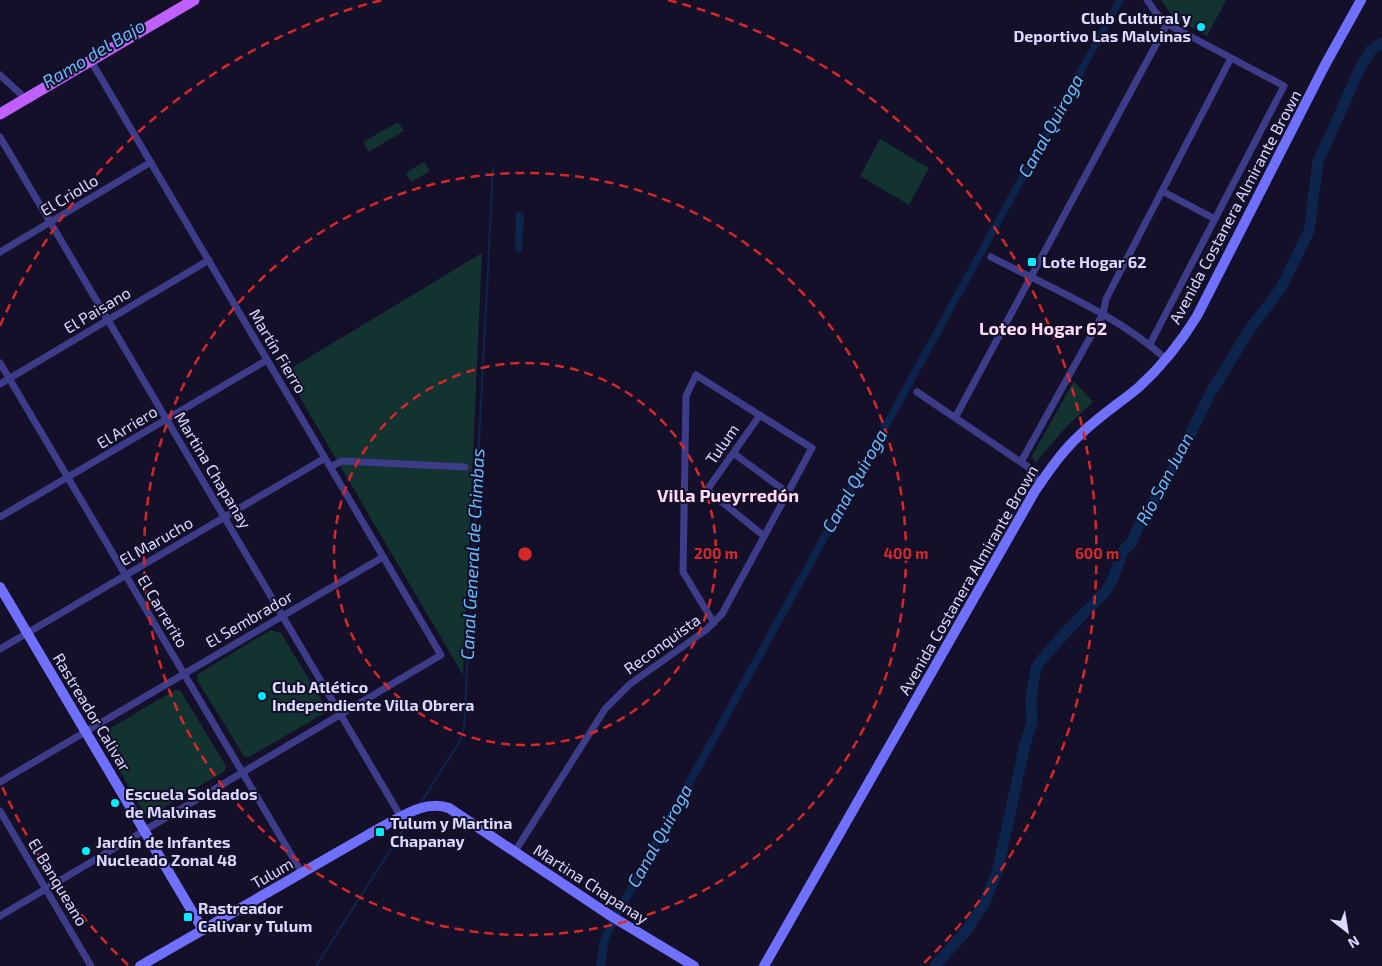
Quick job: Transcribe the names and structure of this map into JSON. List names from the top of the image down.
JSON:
{
  "streets": {
    "main road": [
      "Avenida Costanera Almirante Brown",
      "Tulum",
      "Martina Chapanay",
      "Rastreador Calivar"
    ],
    "street": [
      "El Criollo",
      "El Paisano",
      "Martín Fierro",
      "El Arriero",
      "El Marucho",
      "El Carrerito",
      "El Sembrador",
      "Reconquista",
      "El Banqueano"
    ]
  },
  "crossings": [
    ["El Criollo", "Martín Fierro"],
    ["El Criollo", "Martina Chapanay"],
    ["El Paisano", "Martín Fierro"],
    ["El Paisano", "Martina Chapanay"],
    ["El Paisano", "El Carrerito"],
    ["Martín Fierro", "El Arriero"],
    ["Martín Fierro", "Martina Chapanay"],
    ["Martín Fierro", "El Marucho"],
    ["Martín Fierro", "El Sembrador"],
    ["El Arriero", "Martina Chapanay"],
    ["El Arriero", "El Carrerito"],
    ["Tulum", "Martina Chapanay"],
    ["Tulum", "El Carrerito"],
    ["Tulum", "Reconquista"],
    ["Tulum", "Rastreador Calivar"],
    ["Martina Chapanay", "El Marucho"],
    ["Martina Chapanay", "El Sembrador"],
    ["Martina Chapanay", "Reconquista"],
    ["El Marucho", "El Carrerito"],
    ["El Marucho", "Rastreador Calivar"],
    ["El Carrerito", "El Sembrador"],
    ["El Sembrador", "Rastreador Calivar"]
  ],
  "districts": ["Loteo Hogar 62", "Villa Pueyrredón"],
  "water": [
    "Ramo del Bajo",
    "Canal Quiroga",
    "Río San Juan",
    "Canal General de Chimbas"
  ],
  "places": {
    "other": [
      "Club Cultural y Deportivo Las Malvinas",
      "Club Atlético Independiente Villa Obrera",
      "Escuela Soldados de Malvinas",
      "Jardín de Infantes Nucleado Zonal 48"
    ],
    "transit": ["Lote Hogar 62", "Tulum y Martina Chapanay", "Rastreador Calivar y Tulum"]
  },
  "north": "bottom right",
  "rings": ["200 m", "400 m", "600 m"]
}
